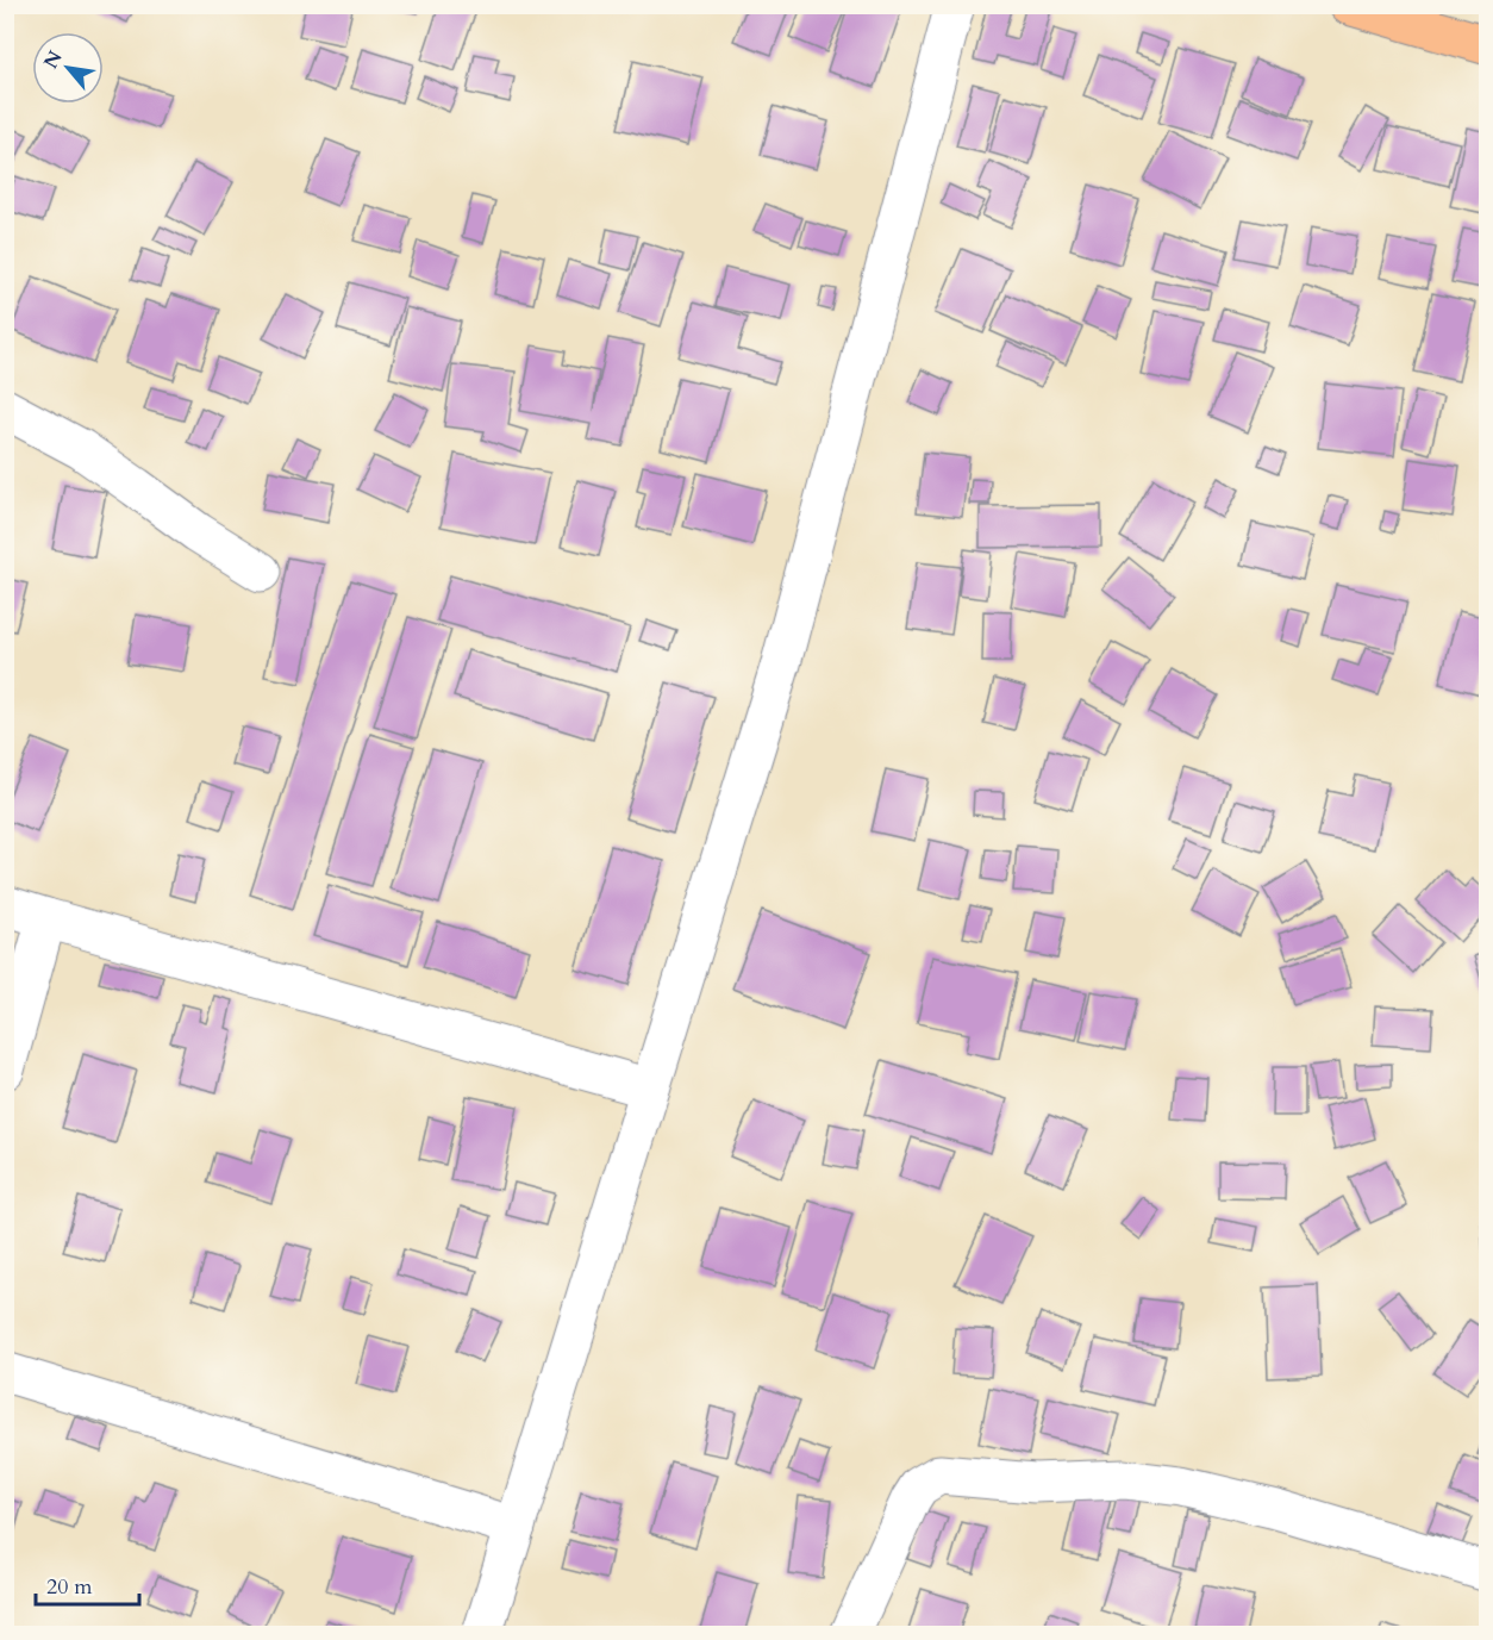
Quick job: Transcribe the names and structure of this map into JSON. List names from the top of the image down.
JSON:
{
  "scale_bar": "20 m",
  "north": "top left"
}
